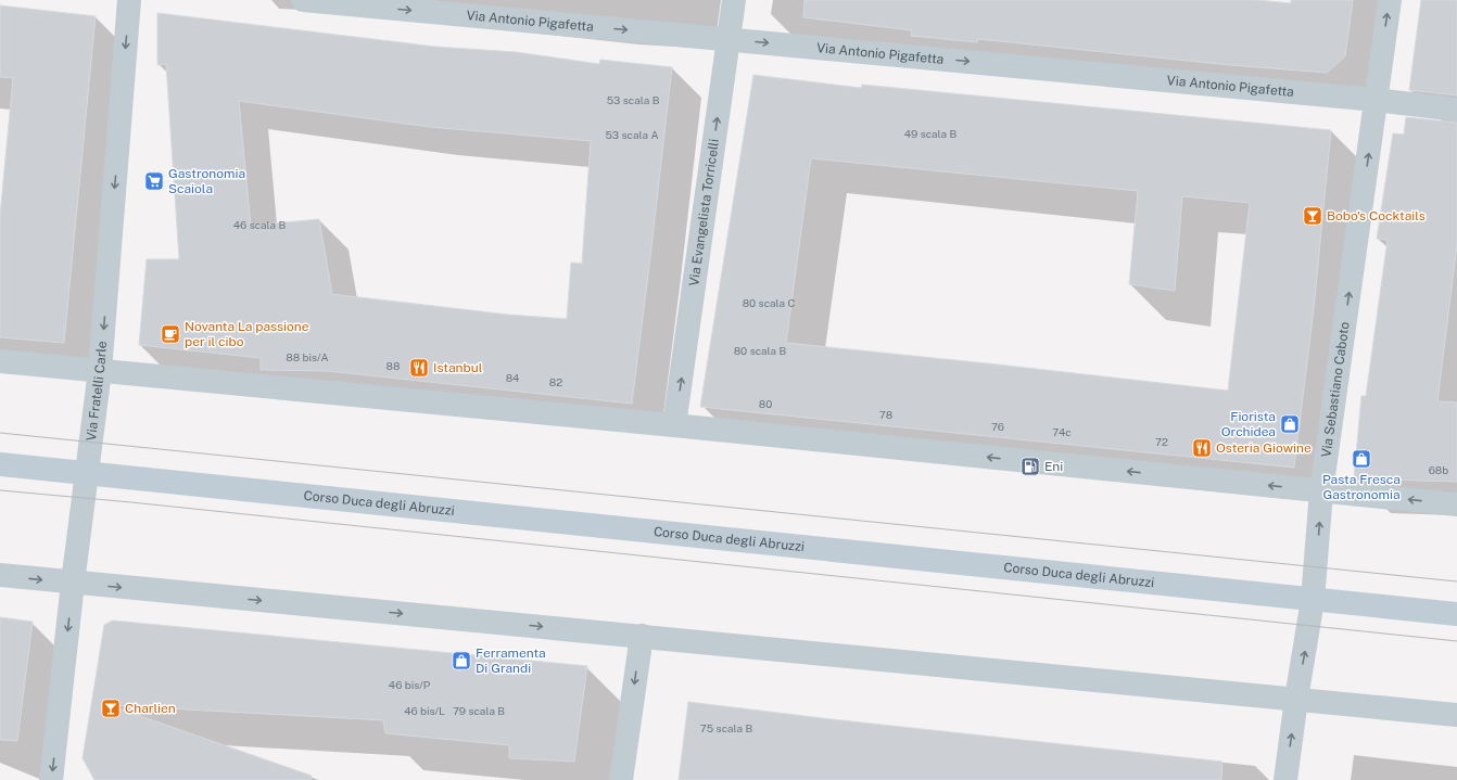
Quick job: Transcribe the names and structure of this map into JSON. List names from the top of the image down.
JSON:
{
  "streets": {
    "main road": ["Corso Duca degli Abruzzi"],
    "street": [
      "Via Antonio Pigafetta",
      "Via Evangelista Torricelli",
      "Via Sebastiano Caboto",
      "Via Fratelli Carle"
    ]
  },
  "crossings": [
    ["Via Antonio Pigafetta", "Via Evangelista Torricelli"],
    ["Via Antonio Pigafetta", "Via Sebastiano Caboto"],
    ["Via Sebastiano Caboto", "Corso Duca degli Abruzzi"],
    ["Via Fratelli Carle", "Corso Duca degli Abruzzi"]
  ],
  "one_way": [
    "Via Antonio Pigafetta",
    "Via Evangelista Torricelli",
    "Via Sebastiano Caboto",
    "Via Fratelli Carle"
  ],
  "places": {
    "supermarket": ["Gastronomia Scaiola"],
    "bar": ["Bobo's Cocktails", "Charlien"],
    "cafe": ["Novanta La passione per il cibo"],
    "restaurant": ["Istanbul", "Osteria Giowine"],
    "shop": ["Fiorista Orchidea", "Pasta Fresca Gastronomia", "Ferramenta Di Grandi"],
    "fuel station": ["Eni"]
  },
  "house_numbers": [
    "53 scala B",
    "49 scala B",
    "53 scala A",
    "46 scala B",
    "80 scala C",
    "80 scala B",
    "88 bis/A",
    "88",
    "84",
    "82",
    "80",
    "78",
    "76",
    "74c",
    "72",
    "68b",
    "46 bis/P",
    "46 bis/L",
    "79 scala B",
    "75 scala B"
  ]
}
